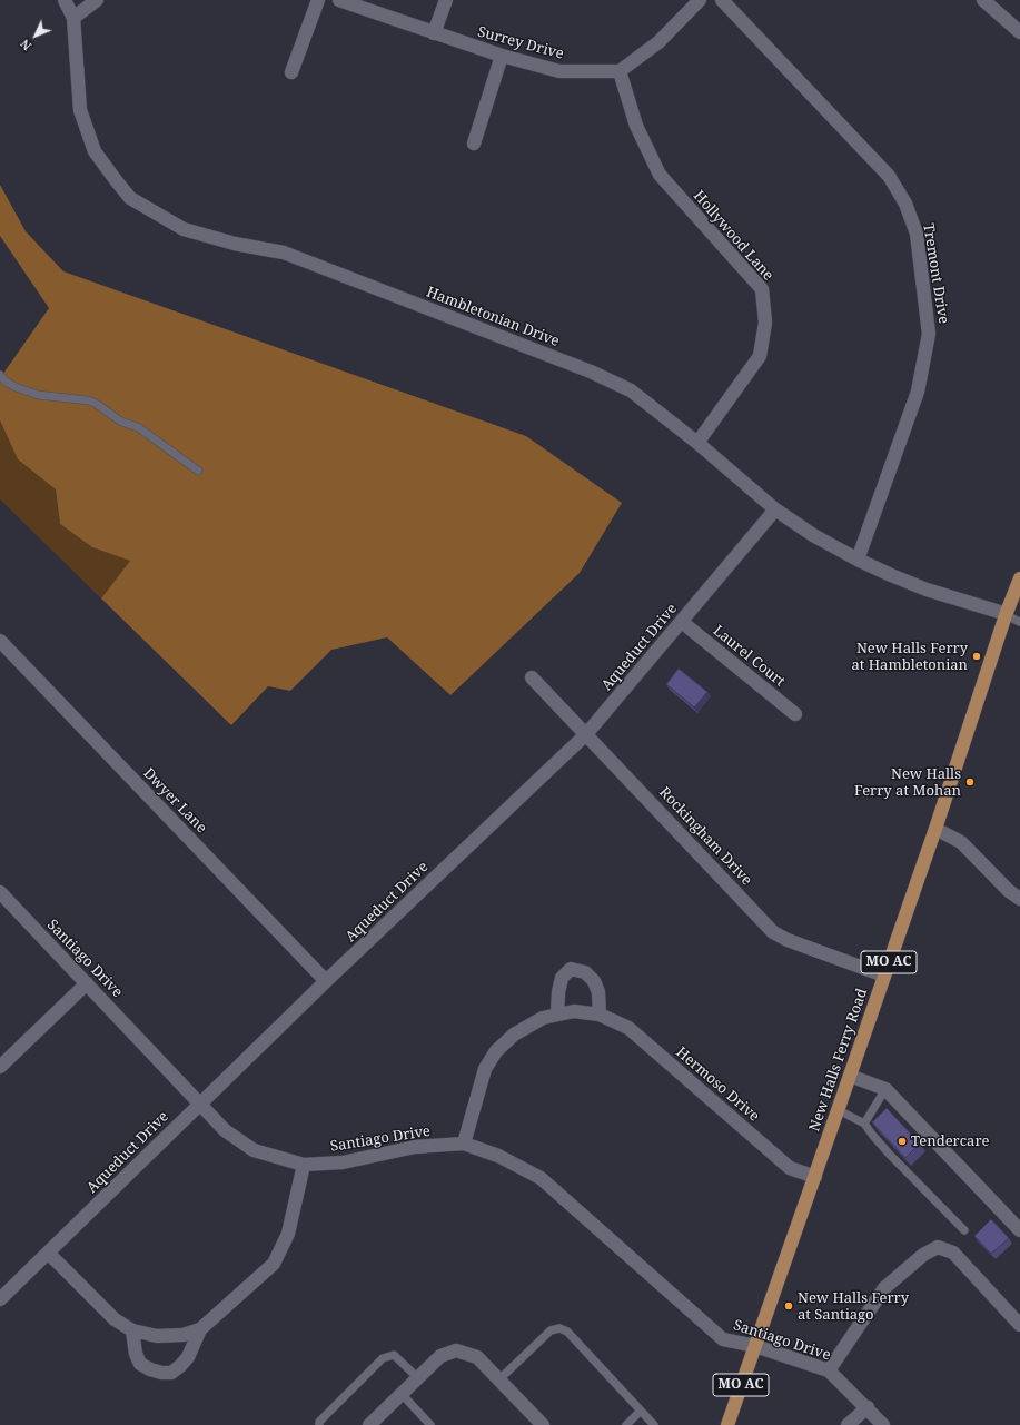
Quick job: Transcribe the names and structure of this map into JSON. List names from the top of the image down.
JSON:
{
  "streets": {
    "main road": ["MO AC", "New Halls Ferry Road"],
    "street": [
      "Surrey Drive",
      "Hollywood Lane",
      "Tremont Drive",
      "Hambletonian Drive",
      "Aqueduct Drive",
      "Laurel Court",
      "Dwyer Lane",
      "Rockingham Drive",
      "Santiago Drive",
      "Hermoso Drive"
    ]
  },
  "crossings": [
    ["Surrey Drive", "Hollywood Lane"],
    ["Hollywood Lane", "Hambletonian Drive"],
    ["Tremont Drive", "Hambletonian Drive"],
    ["Hambletonian Drive", "Aqueduct Drive"],
    ["Hambletonian Drive", "New Halls Ferry Road"],
    ["Aqueduct Drive", "Laurel Court"],
    ["Aqueduct Drive", "Dwyer Lane"],
    ["Aqueduct Drive", "Rockingham Drive"],
    ["Aqueduct Drive", "Santiago Drive"],
    ["Rockingham Drive", "New Halls Ferry Road"],
    ["Santiago Drive", "New Halls Ferry Road"],
    ["Santiago Drive", "Hermoso Drive"],
    ["New Halls Ferry Road", "Hermoso Drive"]
  ],
  "places": [
    "New Halls Ferry at Hambletonian",
    "New Halls Ferry at Mohan",
    "Tendercare",
    "New Halls Ferry at Santiago"
  ],
  "north": "bottom left"
}
